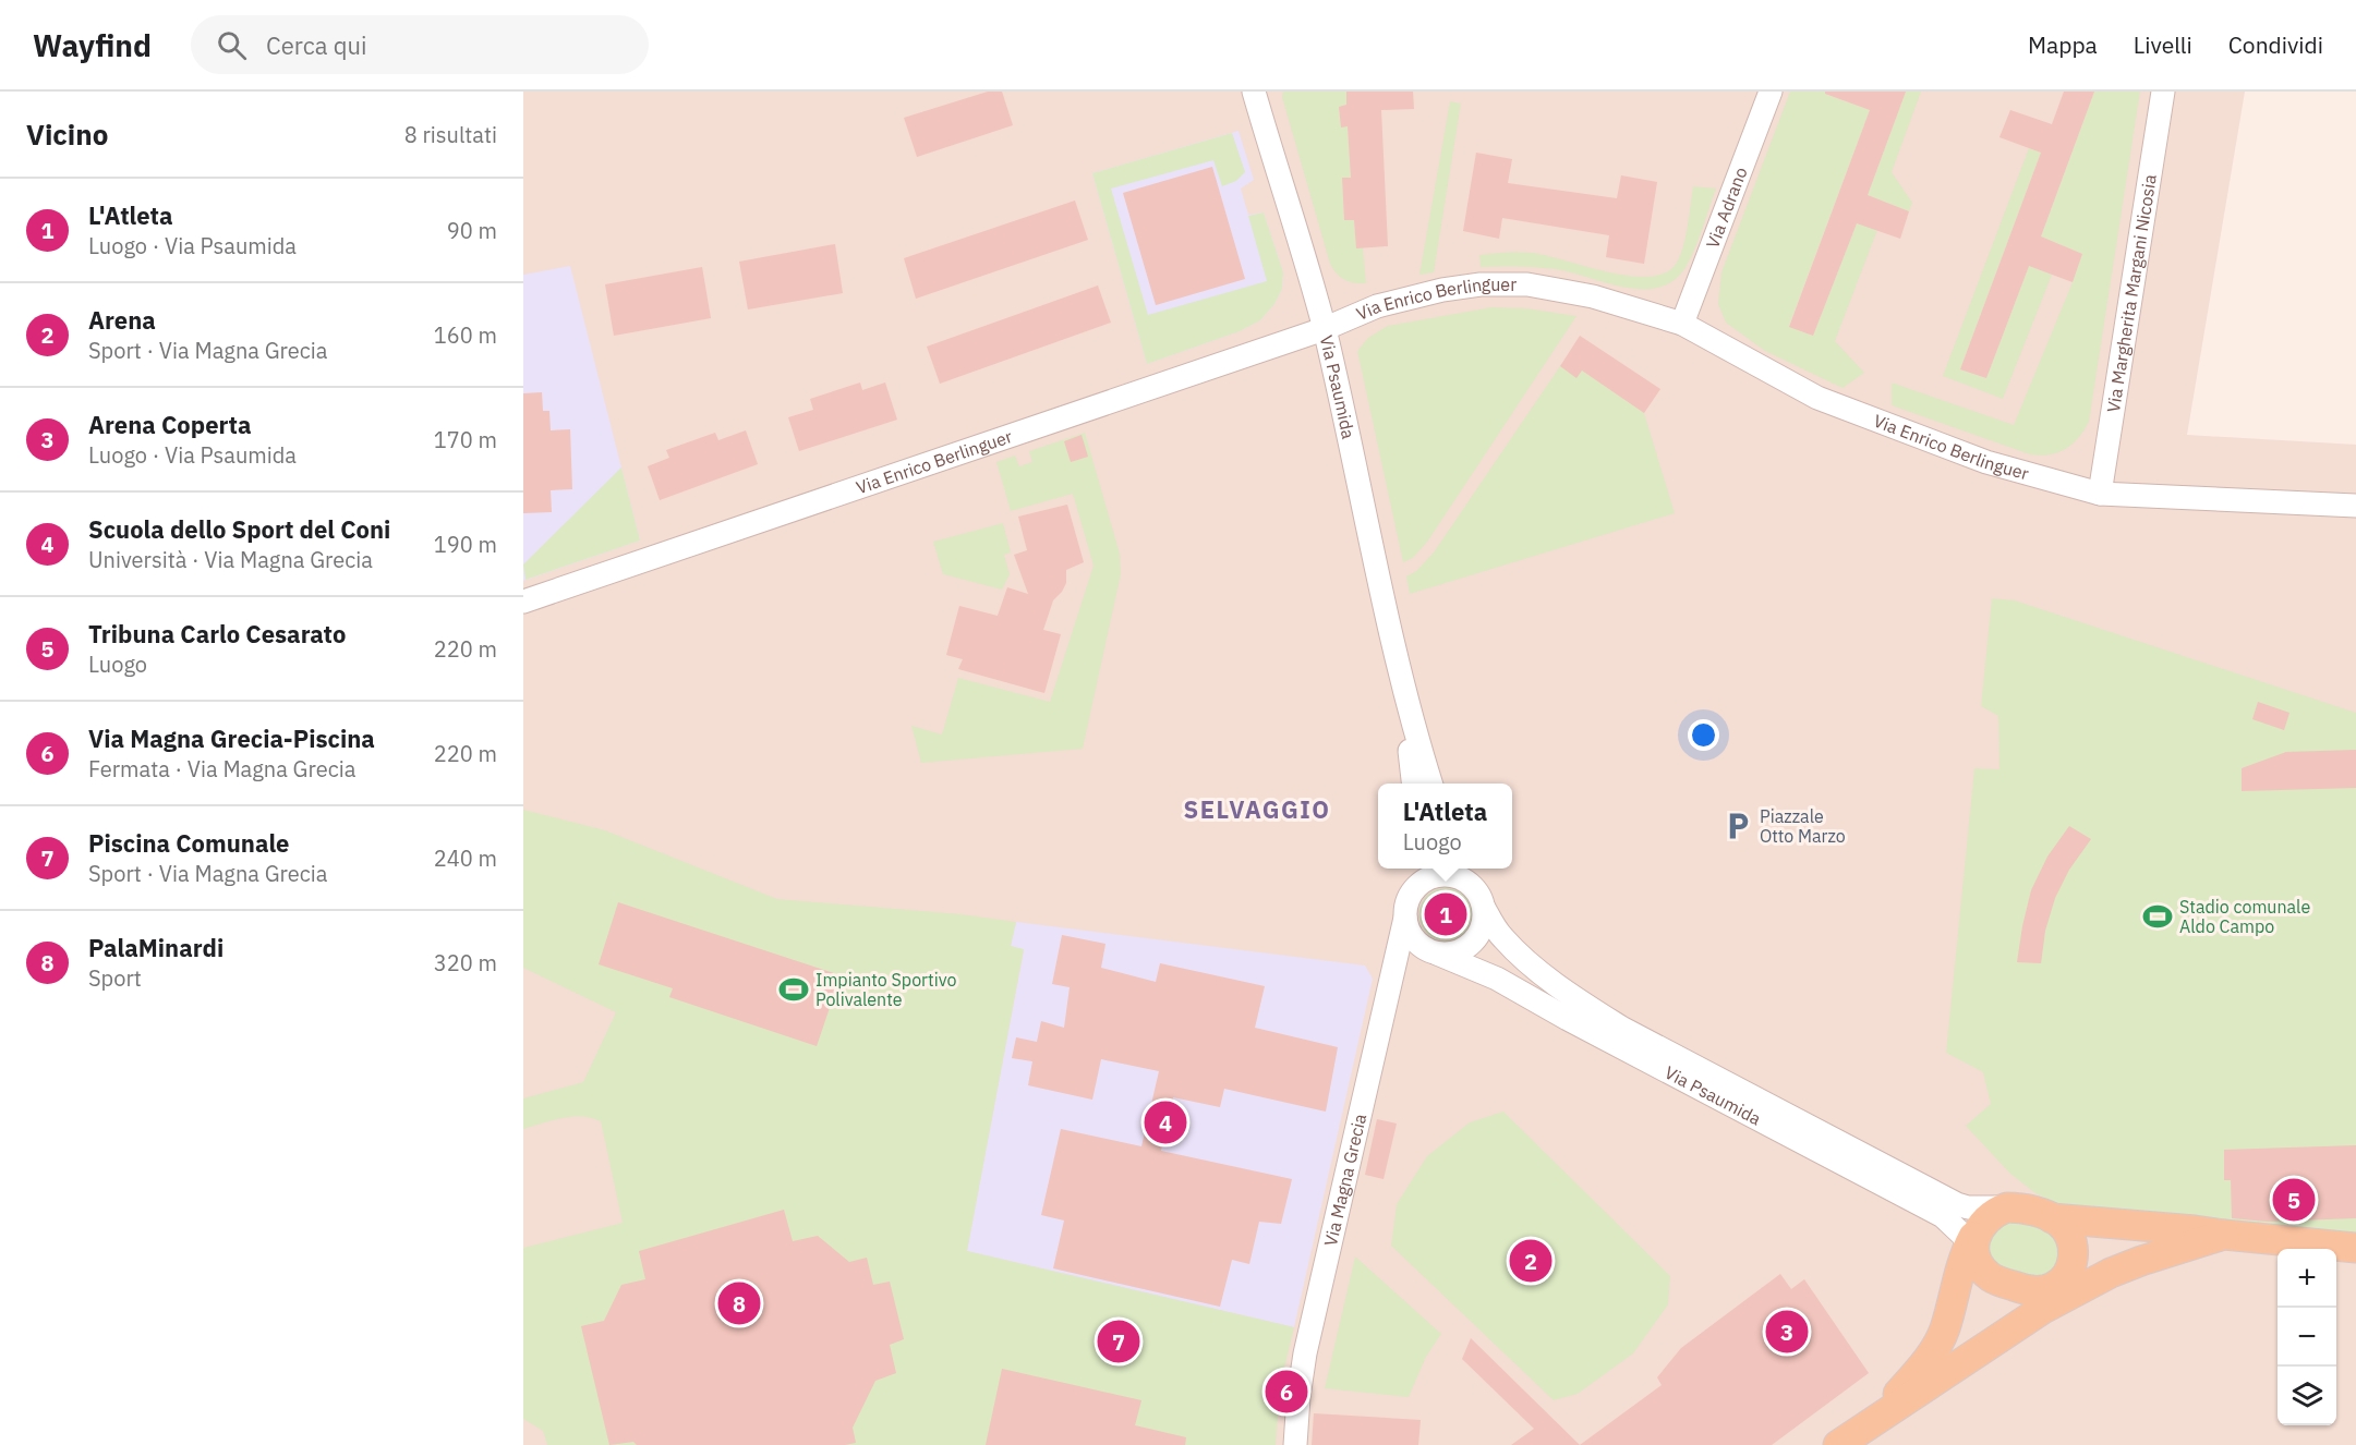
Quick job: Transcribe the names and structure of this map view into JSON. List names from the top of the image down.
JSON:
{
  "streets": {
    "street": [
      "Via Adrano",
      "Via Margherita Margani Nicosia",
      "Via Enrico Berlinguer",
      "Via Psaumida",
      "Via Magna Grecia"
    ]
  },
  "crossings": [
    ["Via Adrano", "Via Enrico Berlinguer"],
    ["Via Margherita Margani Nicosia", "Via Enrico Berlinguer"],
    ["Via Enrico Berlinguer", "Via Psaumida"],
    ["Via Psaumida", "Via Magna Grecia"]
  ],
  "districts": ["SELVAGGIO"],
  "places": {
    "parking": ["Piazzale Otto Marzo"],
    "sports": ["Stadio comunale Aldo Campo", "Impianto Sportivo Polivalente"]
  },
  "page": {
    "header": "Wayfind",
    "search": "Cerca qui",
    "nav": ["Mappa", "Livelli", "Condividi"],
    "heading": ["Vicino", "8 risultati"],
    "list": [
      {
        "mark": "1",
        "name": "L'Atleta",
        "note": "Luogo · Via Psaumida",
        "value": "90 m"
      },
      {
        "mark": "2",
        "name": "Arena",
        "note": "Sport · Via Magna Grecia",
        "value": "160 m"
      },
      {
        "mark": "3",
        "name": "Arena Coperta",
        "note": "Luogo · Via Psaumida",
        "value": "170 m"
      },
      {
        "mark": "4",
        "name": "Scuola dello Sport del Coni",
        "note": "Università · Via Magna Grecia",
        "value": "190 m"
      },
      {
        "mark": "5",
        "name": "Tribuna Carlo Cesarato",
        "note": "Luogo",
        "value": "220 m"
      },
      {
        "mark": "6",
        "name": "Via Magna Grecia-Piscina",
        "note": "Fermata · Via Magna Grecia",
        "value": "220 m"
      },
      {
        "mark": "7",
        "name": "Piscina Comunale",
        "note": "Sport · Via Magna Grecia",
        "value": "240 m"
      },
      {
        "mark": "8",
        "name": "PalaMinardi",
        "note": "Sport",
        "value": "320 m"
      }
    ],
    "popup": ["L'Atleta", "Luogo"],
    "pins": [
      "1",
      "4",
      "5",
      "2",
      "8",
      "3",
      "7",
      "6"
    ],
    "map_buttons": ["+", "−"]
  }
}
